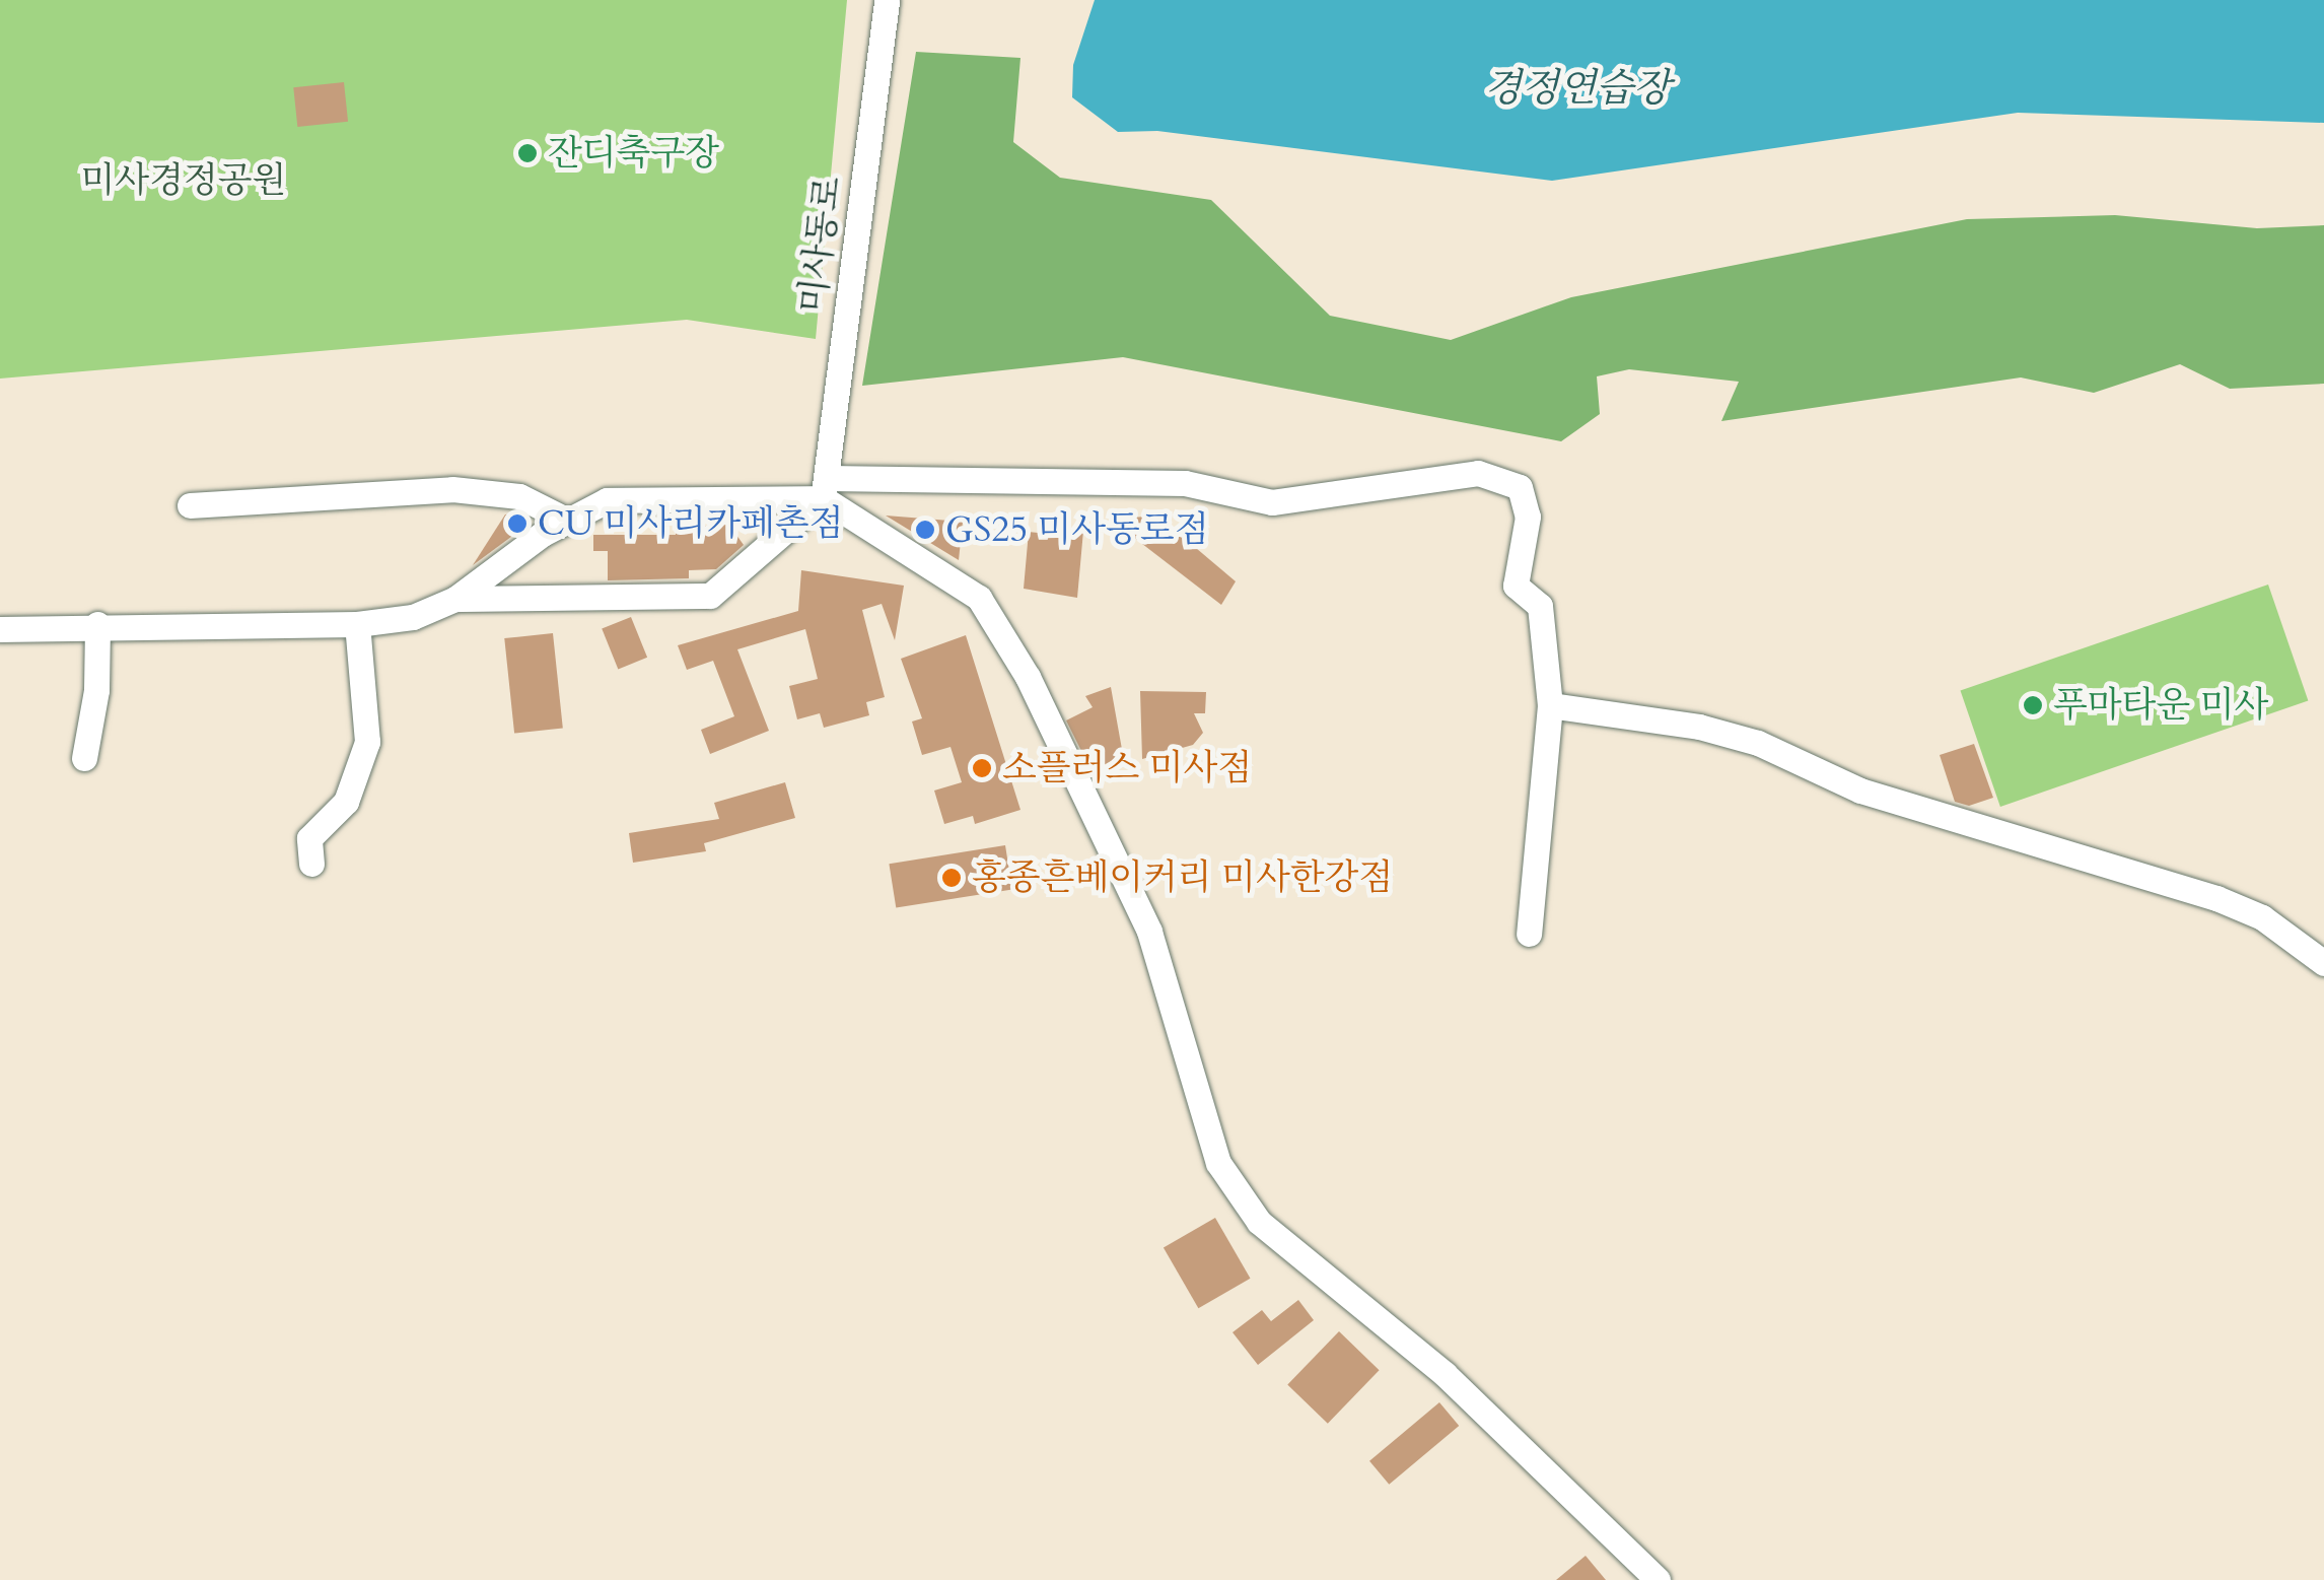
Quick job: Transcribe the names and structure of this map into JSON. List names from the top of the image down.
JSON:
{
  "streets": {
    "street": ["미사동로"]
  },
  "water": ["경정연습장"],
  "parks": ["미사경정공원"],
  "places": [
    "잔디축구장",
    "CU 미사리카페촌점",
    "GS25 미사동로점",
    "푸마타운 미사",
    "소플러스 미사점",
    "홍종흔베이커리 미사한강점"
  ]
}
